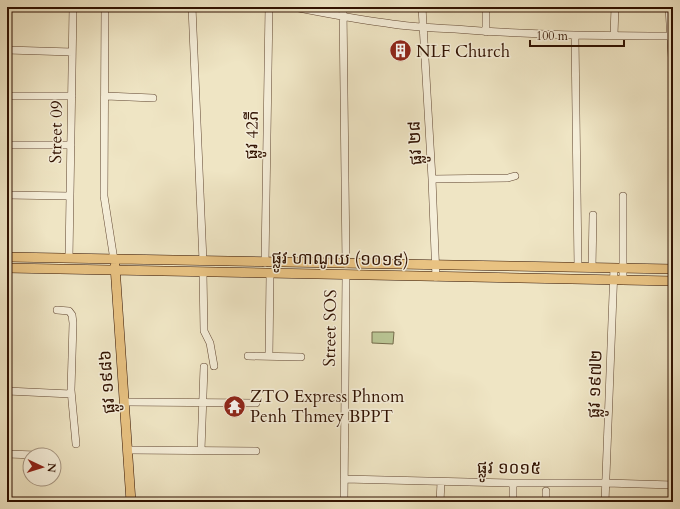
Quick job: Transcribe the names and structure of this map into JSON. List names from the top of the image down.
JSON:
{
  "streets": {
    "main road": ["ផ្លូវ ហាណូយ (១០១៩)", "ផ្លូវ ១៩៨៦"],
    "street": [
      "Street 09",
      "ផ្លូវ 42ភី",
      "ផ្លូវ ២៨",
      "Street SOS",
      "ផ្លូវ ១៩៧២",
      "ផ្លូវ ១០១៥"
    ]
  },
  "crossings": [
    ["Street 09", "ផ្លូវ ហាណូយ (១០១៩)"],
    ["ផ្លូវ 42ភី", "ផ្លូវ ហាណូយ (១០១៩)"],
    ["ផ្លូវ ២៨", "ផ្លូវ ហាណូយ (១០១៩)"],
    ["ផ្លូវ ហាណូយ (១០១៩)", "Street SOS"],
    ["ផ្លូវ ហាណូយ (១០១៩)", "ផ្លូវ ១៩៨៦"],
    ["ផ្លូវ ហាណូយ (១០១៩)", "ផ្លូវ ១៩៧២"],
    ["Street SOS", "ផ្លូវ ១០១៥"],
    ["ផ្លូវ ១៩៧២", "ផ្លូវ ១០១៥"]
  ],
  "places": {
    "building": ["NLF Church"],
    "temple": ["ZTO Express Phnom Penh Thmey BPPT"]
  },
  "scale_bar": "100 m",
  "north": "right"
}
